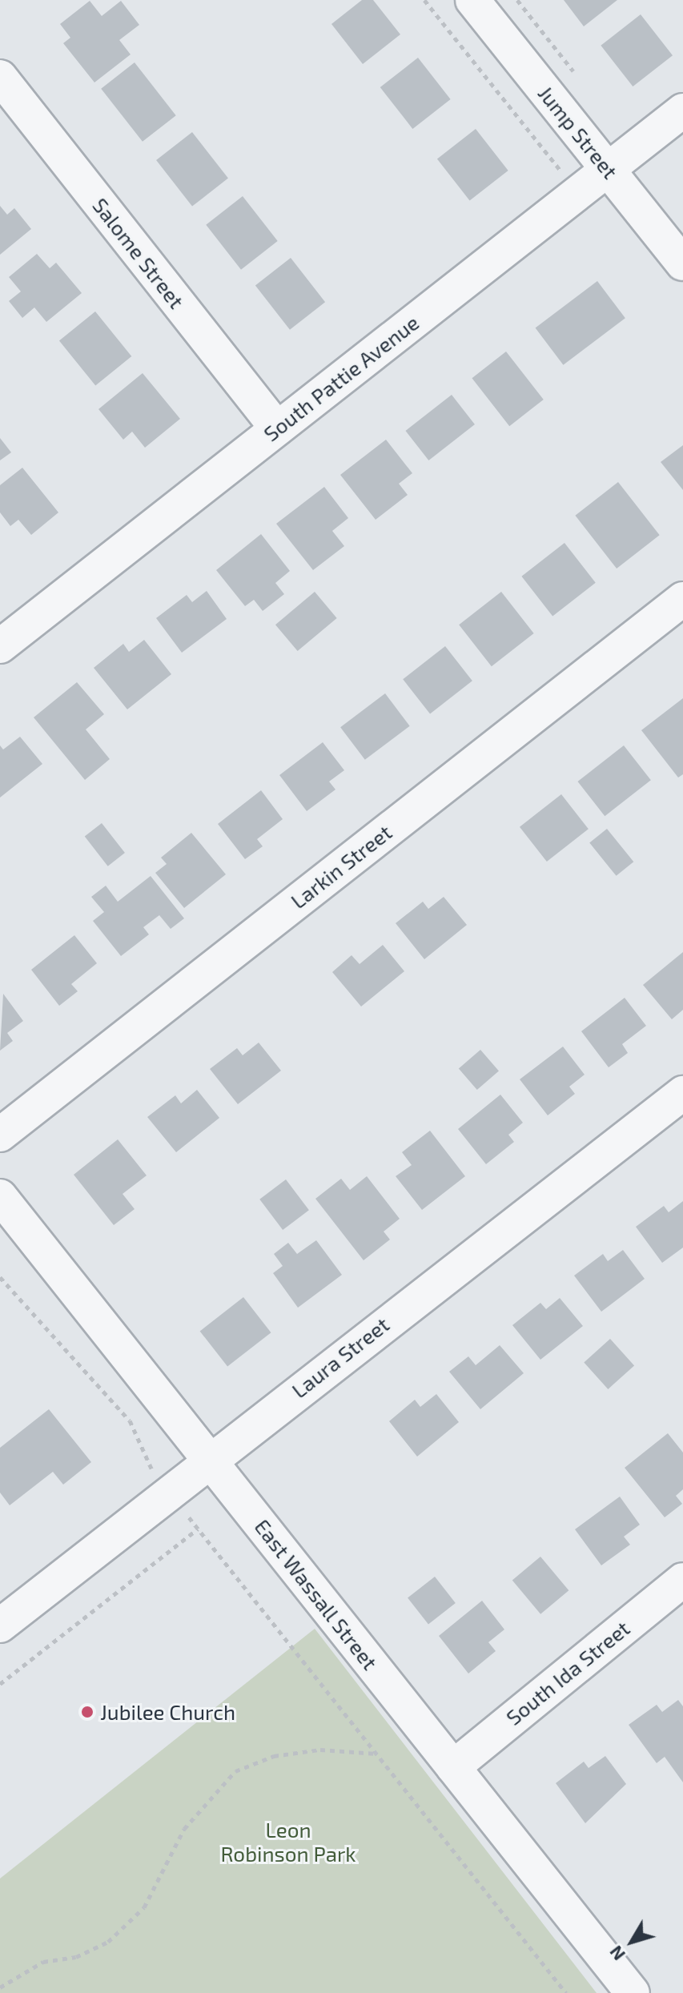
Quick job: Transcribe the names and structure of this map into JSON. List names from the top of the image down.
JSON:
{
  "streets": {
    "street": [
      "Jump Street",
      "Salome Street",
      "South Pattie Avenue",
      "Larkin Street",
      "Laura Street",
      "East Wassall Street",
      "South Ida Street"
    ]
  },
  "crossings": [
    ["Jump Street", "South Pattie Avenue"],
    ["Salome Street", "South Pattie Avenue"],
    ["Laura Street", "East Wassall Street"],
    ["East Wassall Street", "South Ida Street"]
  ],
  "parks": ["Leon Robinson Park"],
  "places": ["Jubilee Church"],
  "north": "bottom left"
}
